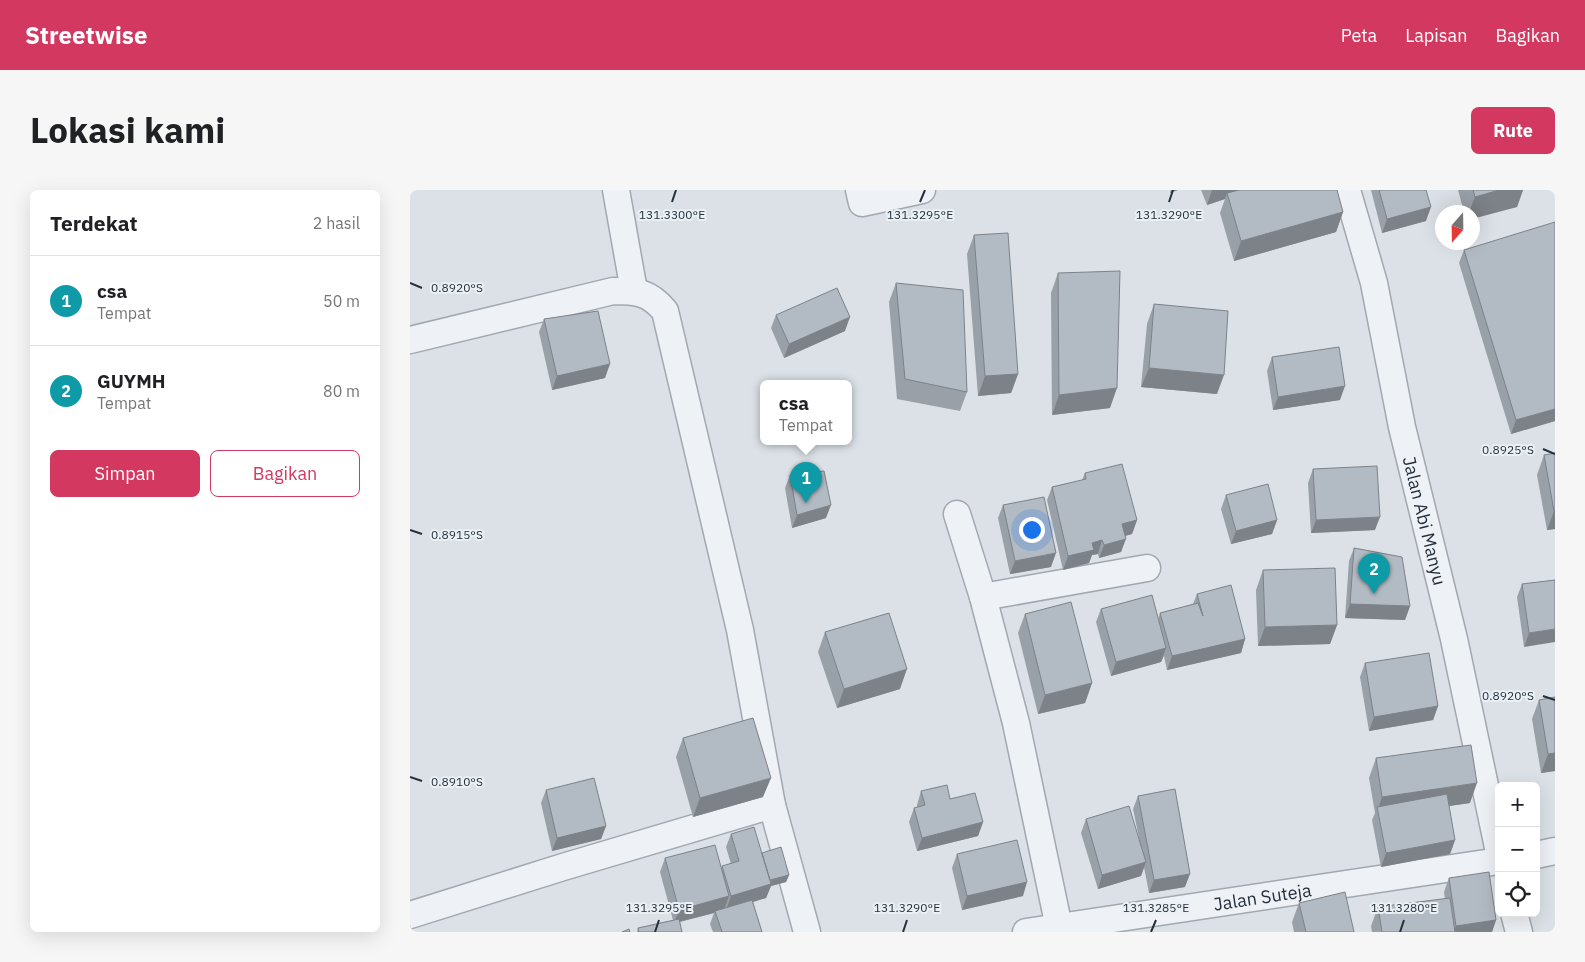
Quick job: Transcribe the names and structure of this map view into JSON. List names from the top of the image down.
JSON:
{
  "streets": {
    "street": ["Jalan Abi Manyu", "Jalan Suteja"]
  },
  "north": "bottom",
  "page": {
    "header": "Streetwise",
    "nav": ["Peta", "Lapisan", "Bagikan"],
    "title": "Lokasi kami",
    "buttons": [
      "Rute",
      ["Simpan", "Bagikan"]
    ],
    "heading": ["Terdekat", "2 hasil"],
    "list": [
      {
        "mark": "1",
        "name": "csa",
        "note": "Tempat",
        "value": "50 m"
      },
      {
        "mark": "2",
        "name": "GUYMH",
        "note": "Tempat",
        "value": "80 m"
      }
    ],
    "popup": ["csa", "Tempat"],
    "pins": ["1", "2"],
    "map_buttons": ["+", "−"]
  },
  "coordinates": [
    "131.3300°E",
    "131.3295°E",
    "131.3290°E",
    "0.8920°S",
    "0.8925°S",
    "0.8915°S",
    "0.8910°S",
    "131.3285°E",
    "131.3280°E"
  ]
}
